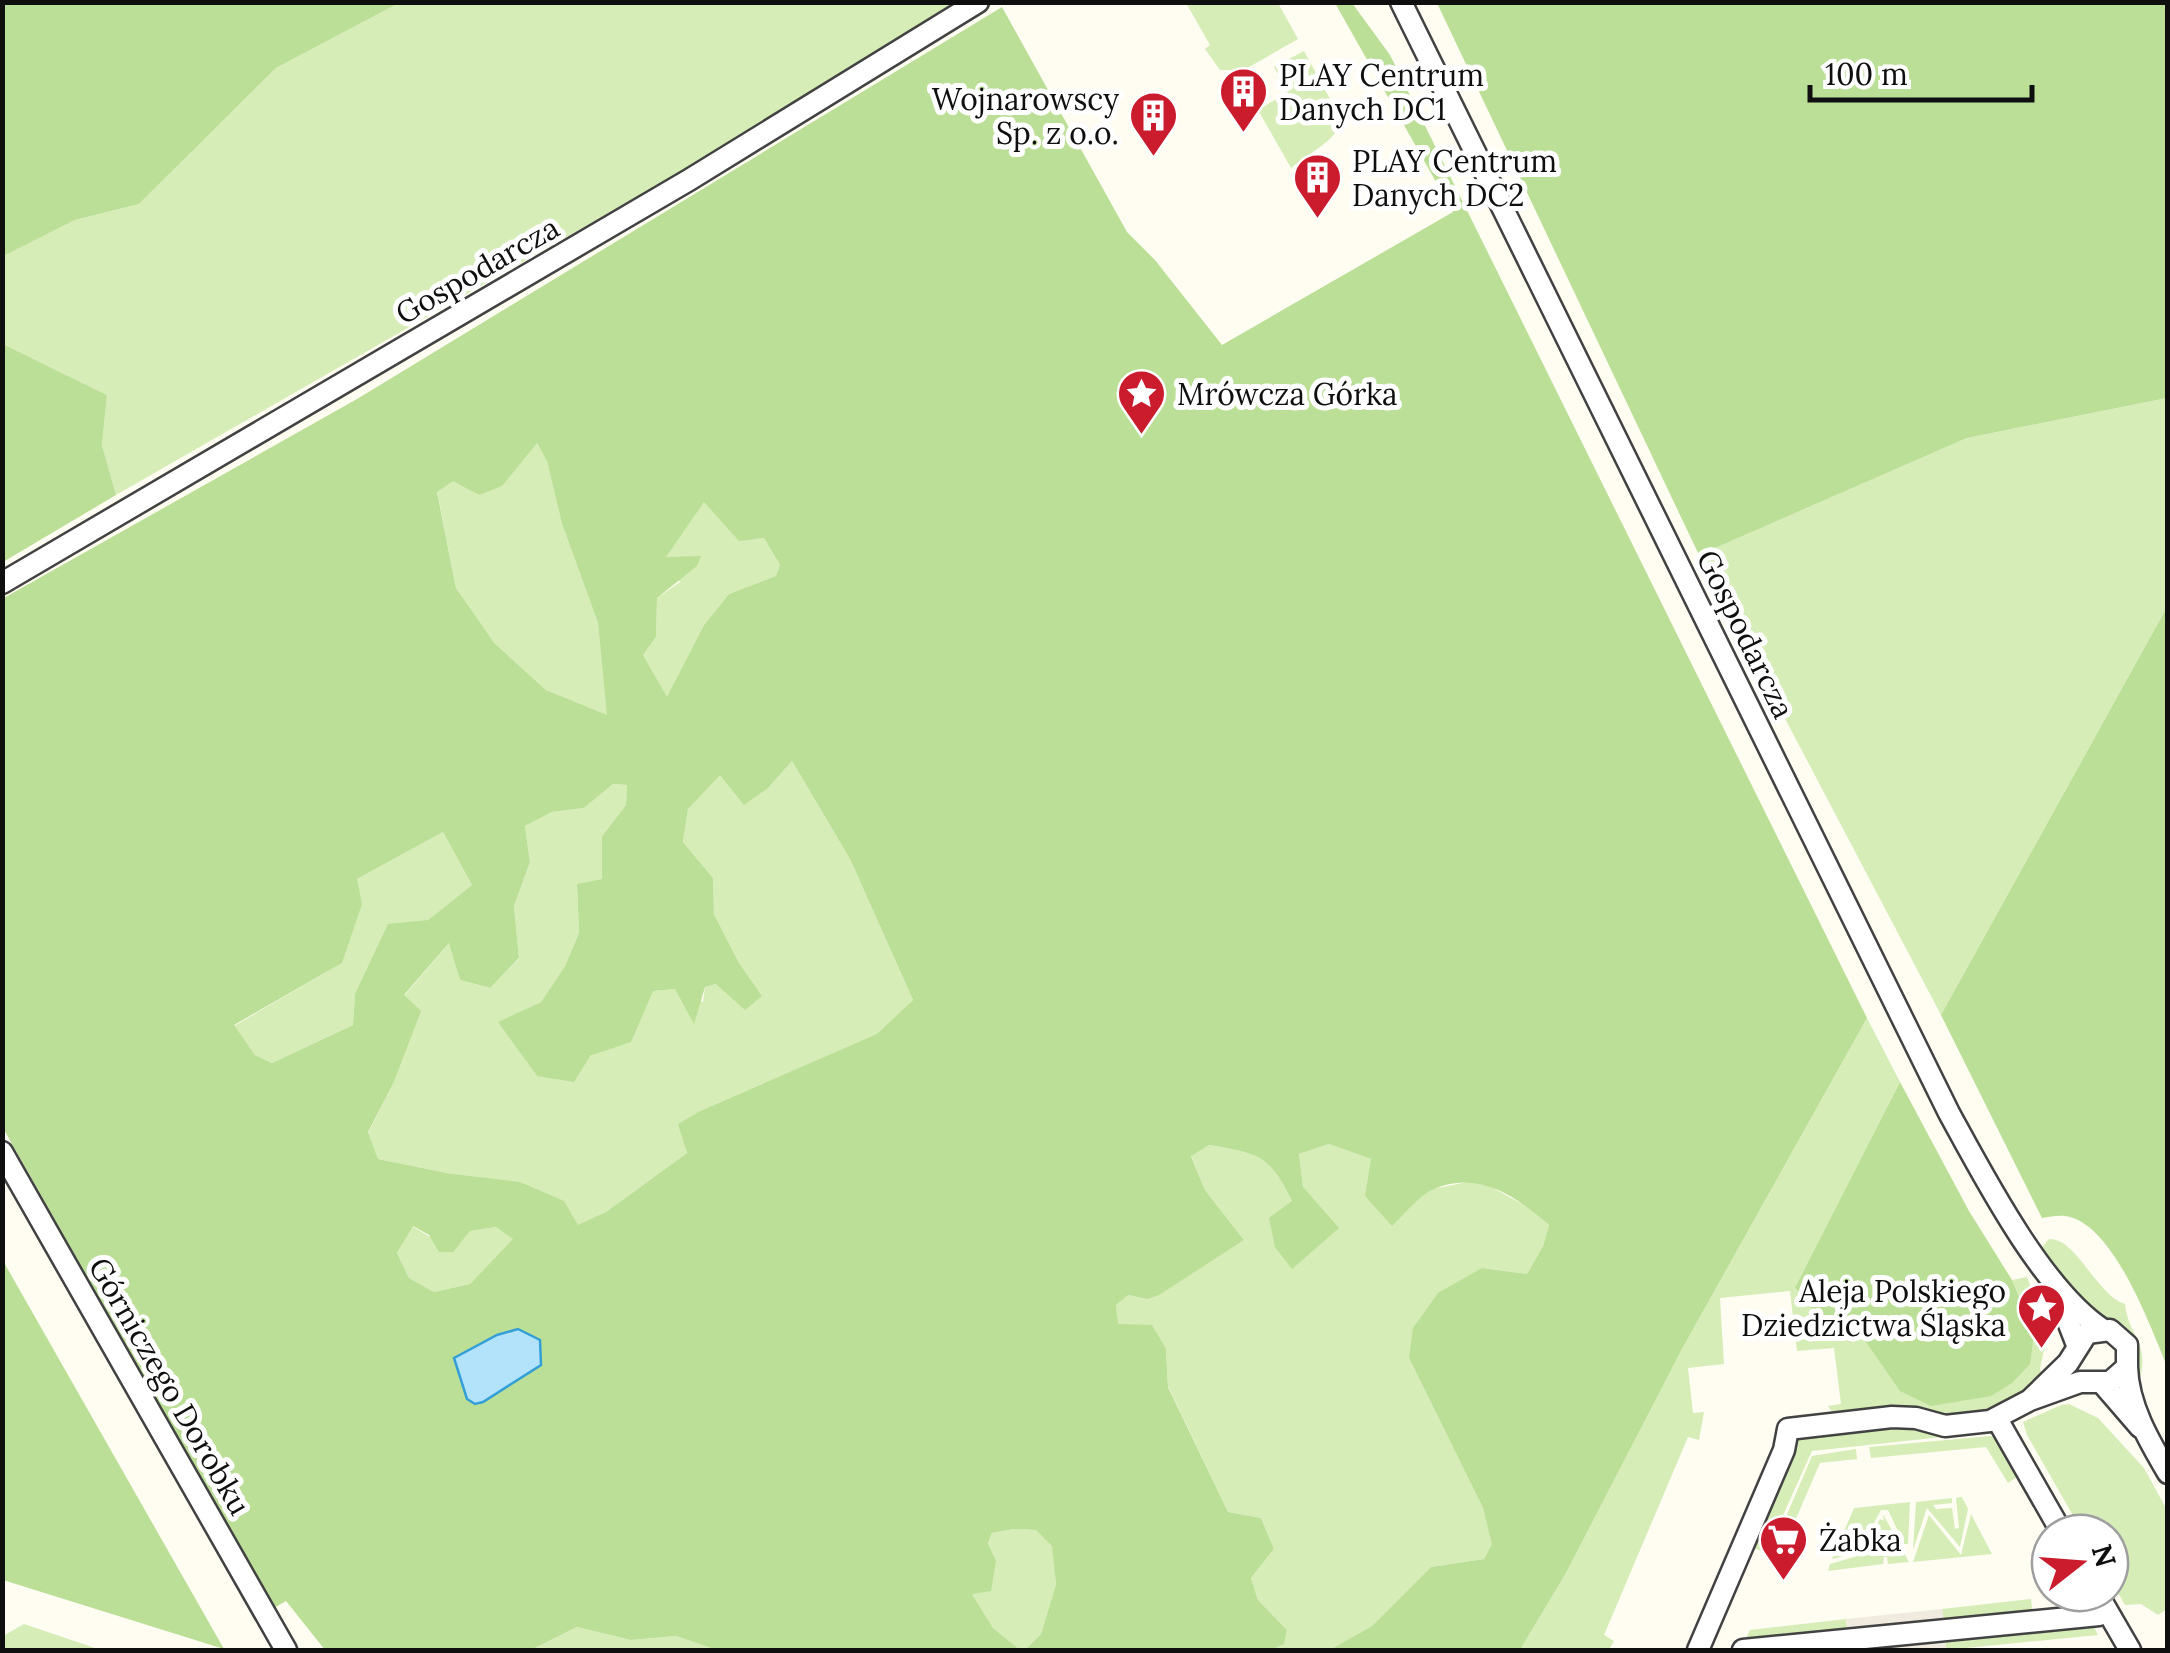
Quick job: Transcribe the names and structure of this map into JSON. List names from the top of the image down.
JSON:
{
  "streets": {
    "street": ["Gospodarcza", "Górniczego Dorobku"]
  },
  "places": {
    "building": ["PLAY Centrum Danych DC1", "Wojnarowscy Sp. z o.o.", "PLAY Centrum Danych DC2"],
    "place": ["Mrówcza Górka", "Aleja Polskiego Dziedzictwa Śląska"],
    "supermarket": ["Żabka"]
  },
  "scale_bar": "100 m",
  "north": "right"
}
